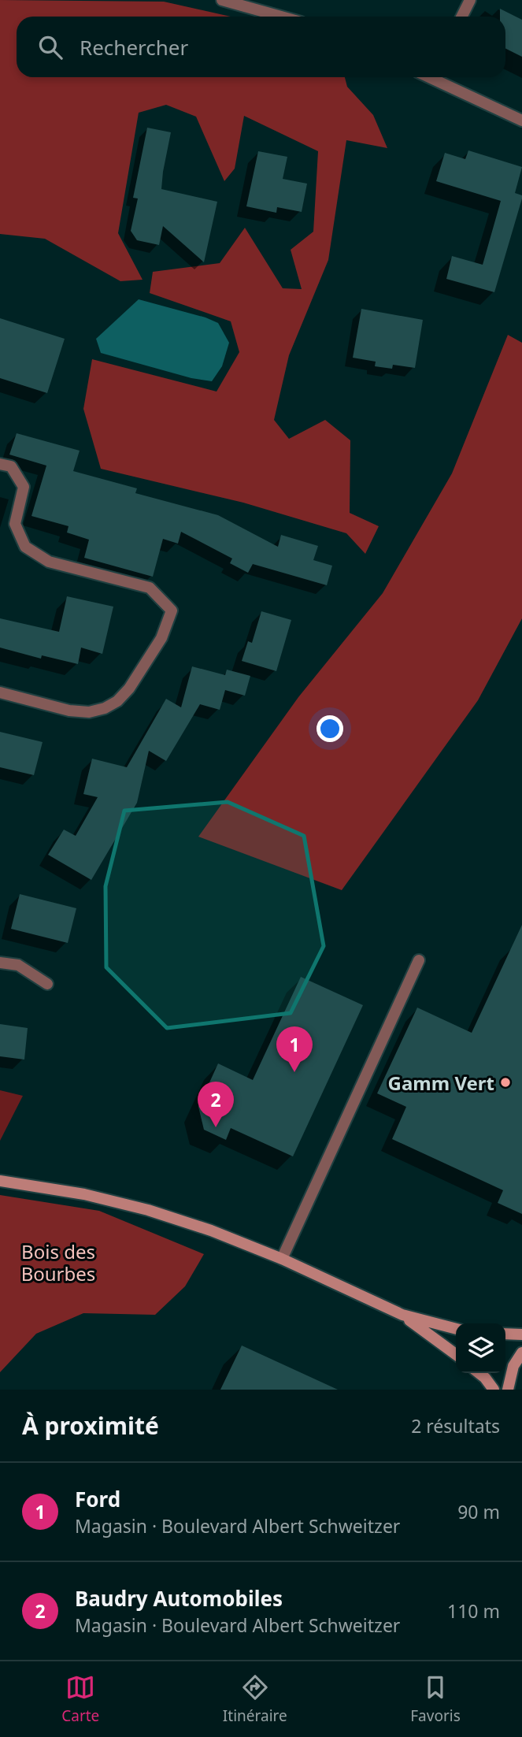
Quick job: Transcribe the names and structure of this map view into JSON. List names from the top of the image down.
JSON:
{
  "parks": ["Bois des Bourbes"],
  "places": ["Gamm Vert"],
  "page": {
    "search": "Rechercher",
    "pins": ["1", "2"],
    "heading": ["À proximité", "2 résultats"],
    "list": [
      {
        "mark": "1",
        "name": "Ford",
        "note": "Magasin · Boulevard Albert Schweitzer",
        "value": "90 m"
      },
      {
        "mark": "2",
        "name": "Baudry Automobiles",
        "note": "Magasin · Boulevard Albert Schweitzer",
        "value": "110 m"
      }
    ],
    "nav": ["Carte", "Itinéraire", "Favoris"]
  }
}
